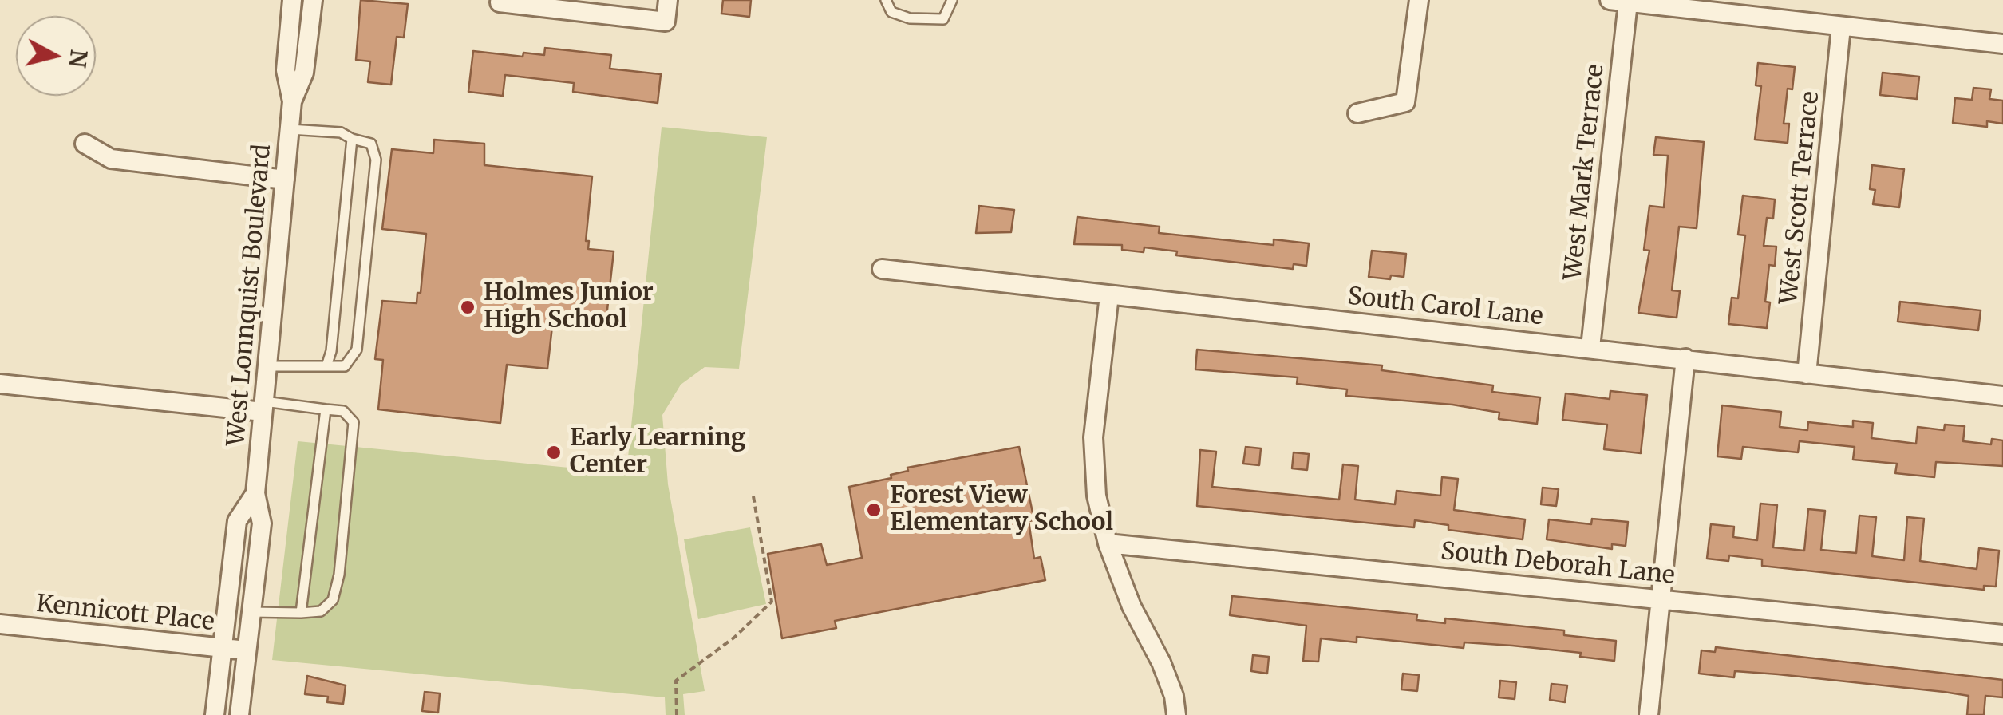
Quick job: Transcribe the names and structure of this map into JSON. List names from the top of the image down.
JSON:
{
  "streets": {
    "street": [
      "West Mark Terrace",
      "West Scott Terrace",
      "West Lonnquist Boulevard",
      "South Carol Lane",
      "South Deborah Lane",
      "Kennicott Place"
    ]
  },
  "crossings": [
    ["West Mark Terrace", "South Carol Lane"],
    ["West Scott Terrace", "South Carol Lane"],
    ["West Lonnquist Boulevard", "Kennicott Place"]
  ],
  "places": ["Holmes Junior High School", "Early Learning Center", "Forest View Elementary School"],
  "north": "right"
}
